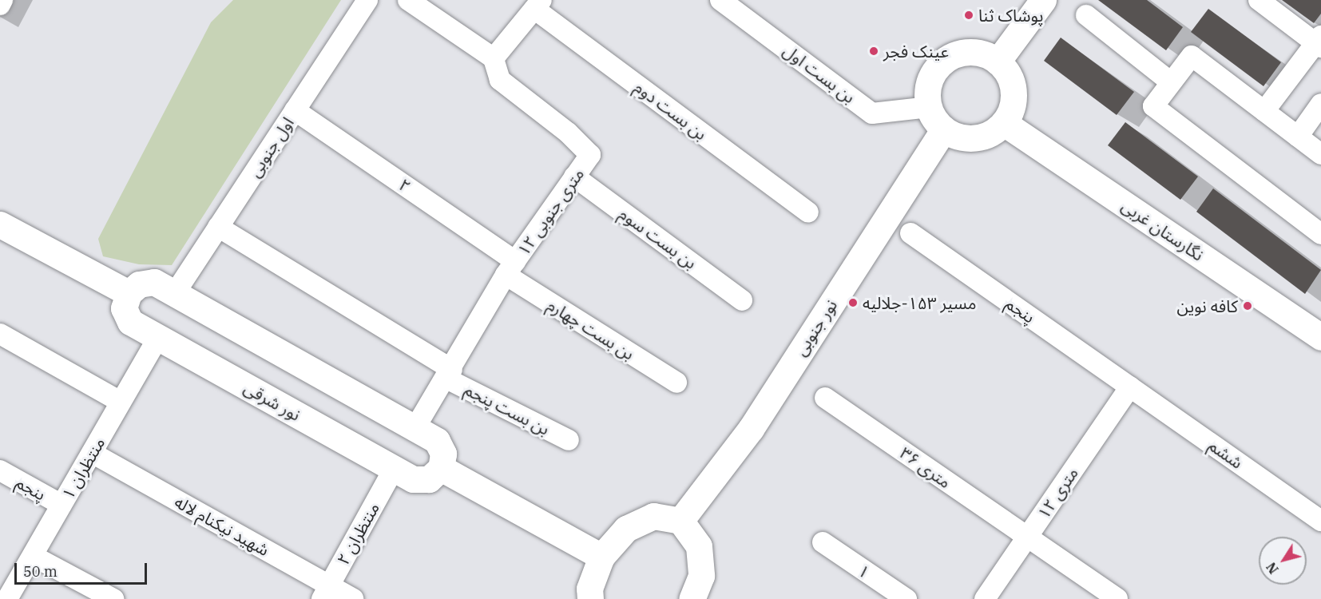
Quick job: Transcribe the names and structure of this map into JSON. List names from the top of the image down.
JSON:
{
  "streets": {
    "street": [
      "بن بست اول",
      "بن بست دوم",
      "اول جنوبی",
      "۲",
      "۱۲ متری جنوبی",
      "نگارستان غربی",
      "بن بست سوم",
      "پنجم",
      "نور جنوبی",
      "بن بست چهارم",
      "نور شرقی",
      "بن بست پنجم",
      "ششم",
      "۳۶ متری",
      "منتظران ۱",
      "۱۲ متری",
      "شهید نیکنام لاله",
      "منتظران ۲",
      "۱"
    ]
  },
  "crossings": [
    ["بن بست اول", "نگارستان غربی"],
    ["بن بست اول", "نور جنوبی"],
    ["اول جنوبی", "۲"],
    ["اول جنوبی", "بن بست پنجم"],
    ["۲", "۱۲ متری جنوبی"],
    ["۲", "بن بست چهارم"],
    ["۱۲ متری جنوبی", "بن بست سوم"],
    ["۱۲ متری جنوبی", "بن بست چهارم"],
    ["۱۲ متری جنوبی", "بن بست پنجم"],
    ["نگارستان غربی", "نور جنوبی"],
    ["پنجم", "ششم"],
    ["پنجم", "منتظران ۱"],
    ["پنجم", "۱۲ متری"],
    ["نور شرقی", "منتظران ۱"],
    ["نور شرقی", "منتظران ۲"],
    ["ششم", "۱۲ متری"],
    ["۳۶ متری", "۱۲ متری"],
    ["منتظران ۱", "شهید نیکنام لاله"],
    ["شهید نیکنام لاله", "منتظران ۲"]
  ],
  "places": [
    "پوشاک ثنا",
    "عینک فجر",
    "مسیر ۱۵۳-جلالیه",
    "کافه نوین"
  ],
  "scale_bar": "50 m",
  "north": "bottom left"
}
